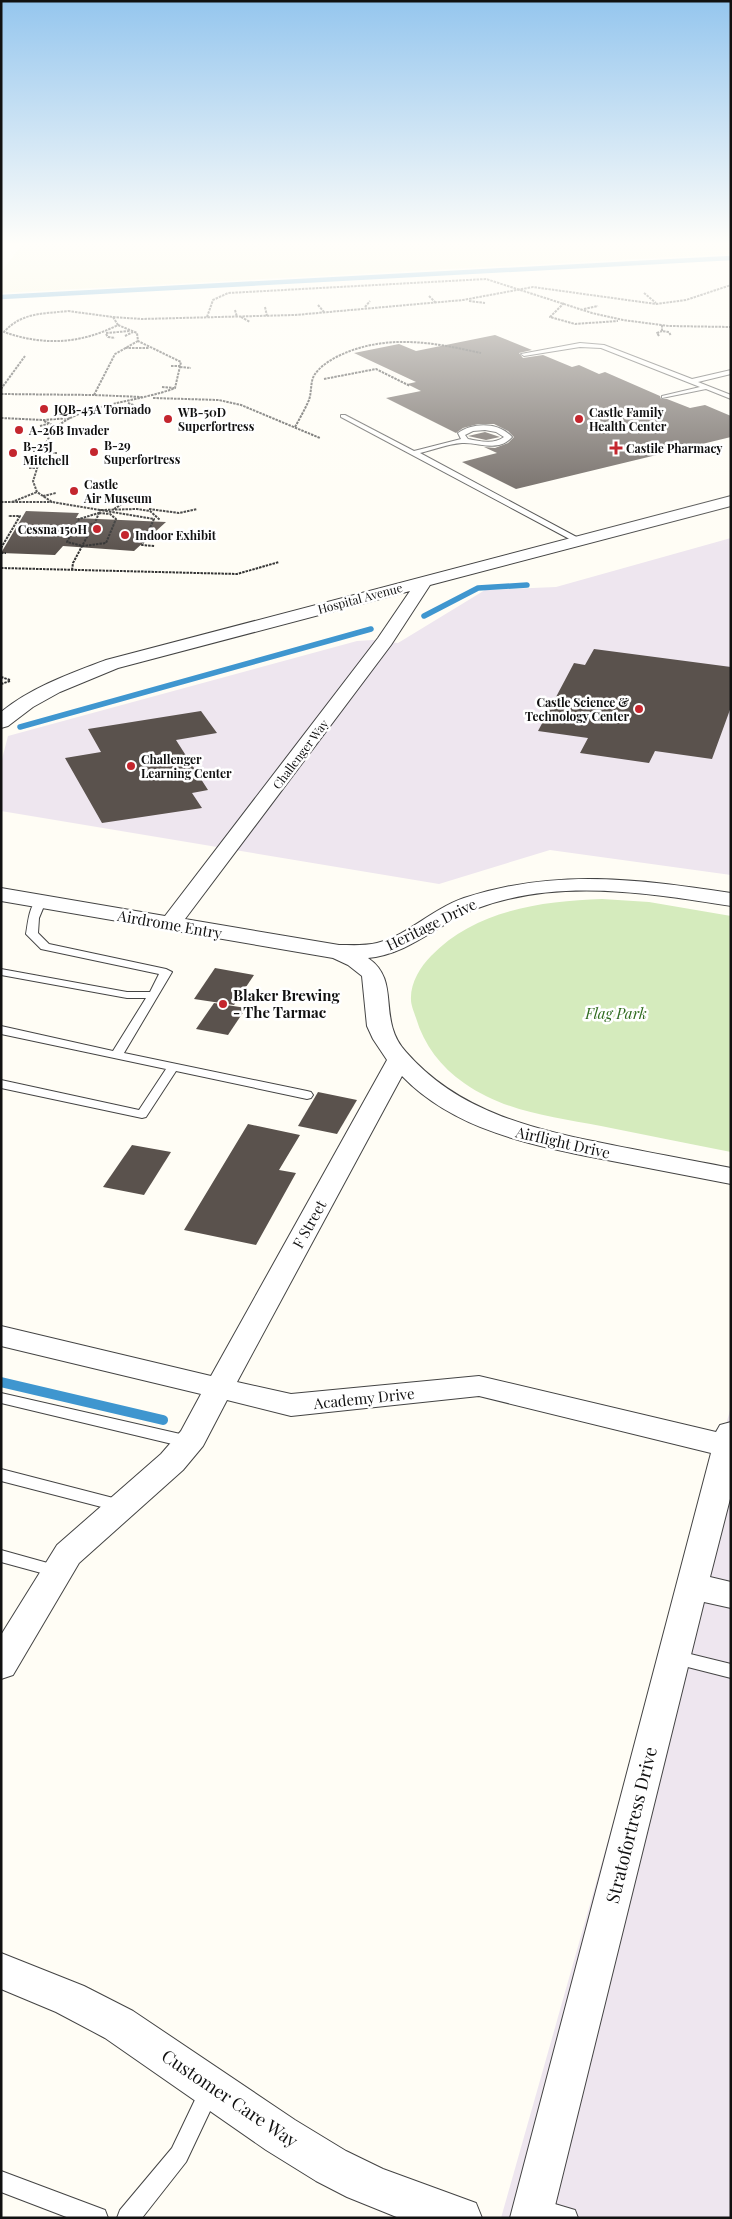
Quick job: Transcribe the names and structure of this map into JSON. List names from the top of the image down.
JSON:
{
  "streets": {
    "street": [
      "Hospital Avenue",
      "Challenger Way",
      "Airdrome Entry",
      "Heritage Drive",
      "Airflight Drive",
      "F Street",
      "Academy Drive",
      "Stratofortress Drive",
      "Customer Care Way"
    ]
  },
  "crossings": [
    ["Hospital Avenue", "Challenger Way"],
    ["Challenger Way", "Airdrome Entry"],
    ["Airdrome Entry", "Heritage Drive"],
    ["Airdrome Entry", "Airflight Drive"],
    ["Heritage Drive", "Airflight Drive"],
    ["Airflight Drive", "F Street"],
    ["F Street", "Academy Drive"],
    ["Academy Drive", "Stratofortress Drive"]
  ],
  "parks": ["Flag Park"],
  "places": {
    "other": [
      "JQB-45A Tornado",
      "WB-50D Superfortress",
      "Castle Family Health Center",
      "A-26B Invader",
      "B-29 Superfortress",
      "B-25J Mitchell",
      "Castle Air Museum",
      "Cessna 150H",
      "Indoor Exhibit",
      "Castle Science & Technology Center",
      "Challenger Learning Center",
      "Blaker Brewing - The Tarmac"
    ],
    "health": ["Castile Pharmacy"]
  }
}
